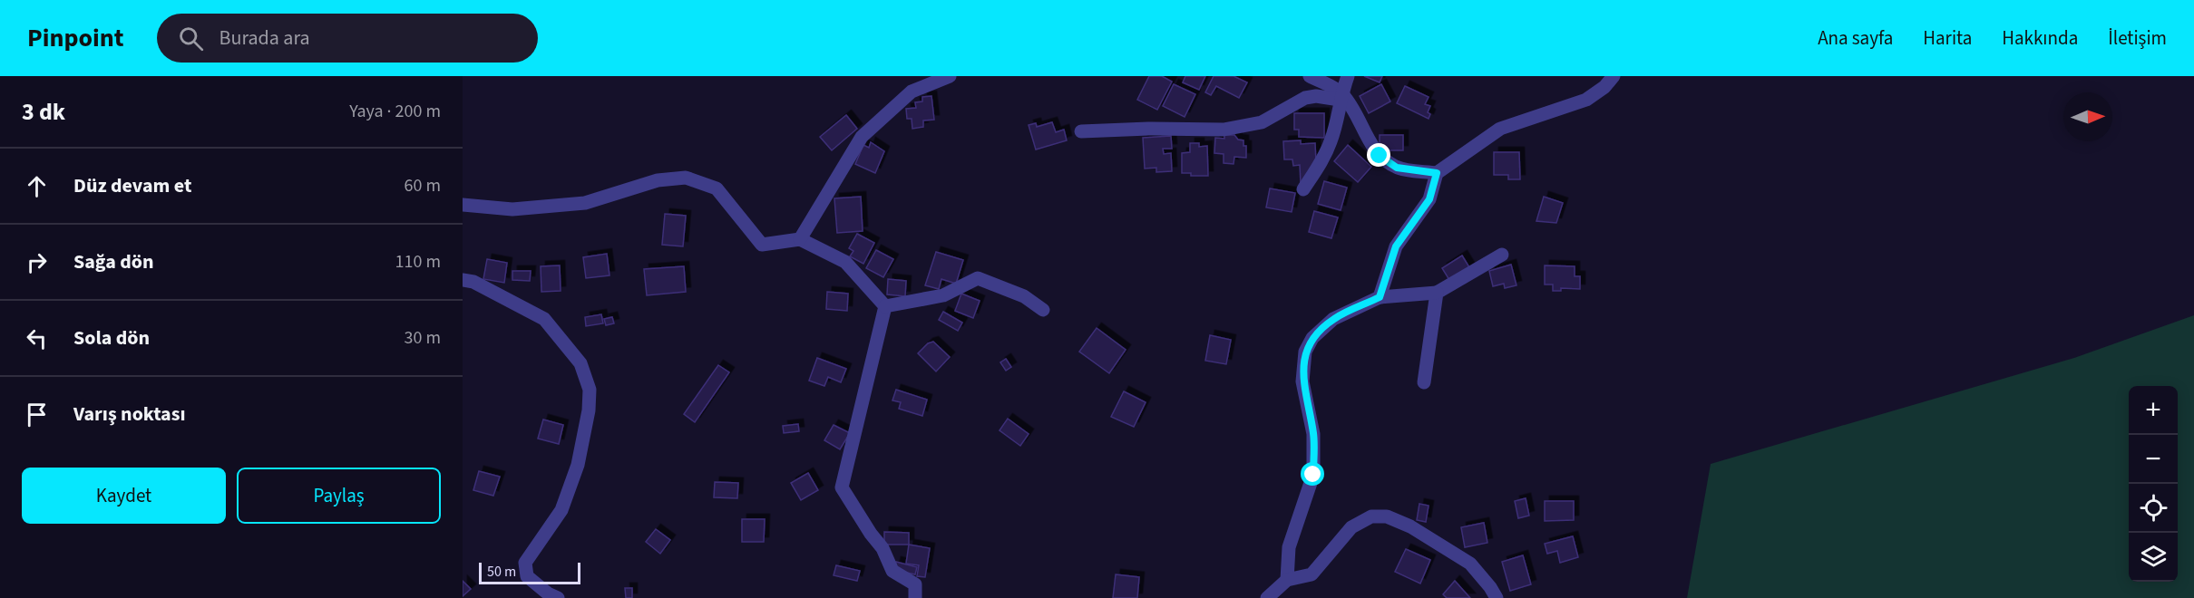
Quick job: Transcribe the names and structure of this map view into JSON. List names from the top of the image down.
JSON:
{
  "scale_bar": "50 m",
  "north": "right",
  "page": {
    "header": "Pinpoint",
    "search": "Burada ara",
    "nav": [
      "Ana sayfa",
      "Harita",
      "Hakkında",
      "İletişim"
    ],
    "heading": ["3 dk", "Yaya · 200 m"],
    "list": [
      ["Düz devam et", "60 m"],
      ["Sağa dön", "110 m"],
      ["Sola dön", "30 m"],
      "Varış noktası"
    ],
    "map_buttons": ["+", "−"],
    "buttons": ["Kaydet", "Paylaş"],
    "scale": "50 m"
  }
}
